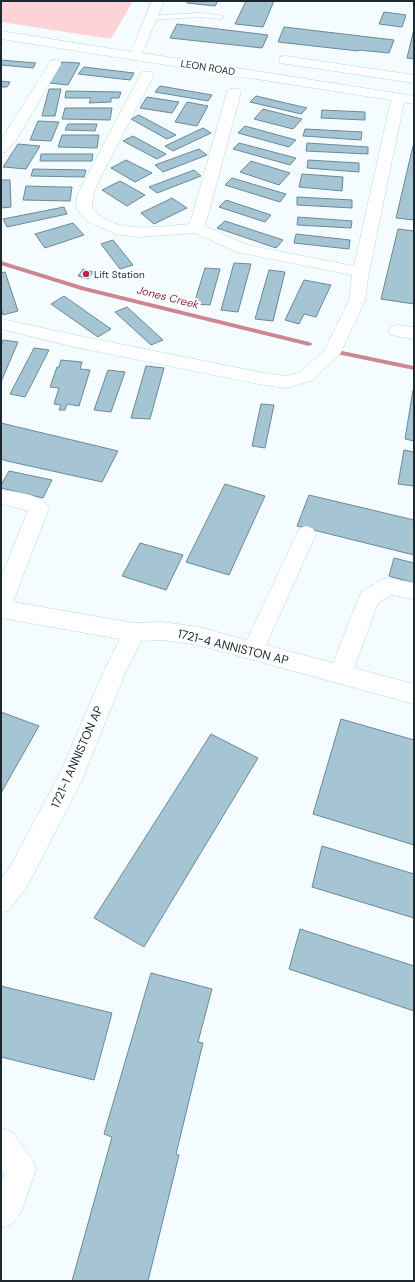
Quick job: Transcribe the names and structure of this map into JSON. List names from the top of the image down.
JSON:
{
  "streets": {
    "street": ["LEON ROAD", "1721-4 ANNISTON AP", "1721-1 ANNISTON AP"]
  },
  "crossings": [
    ["1721-4 ANNISTON AP", "1721-1 ANNISTON AP"]
  ],
  "water": ["Jones Creek"],
  "places": ["Lift Station"]
}
